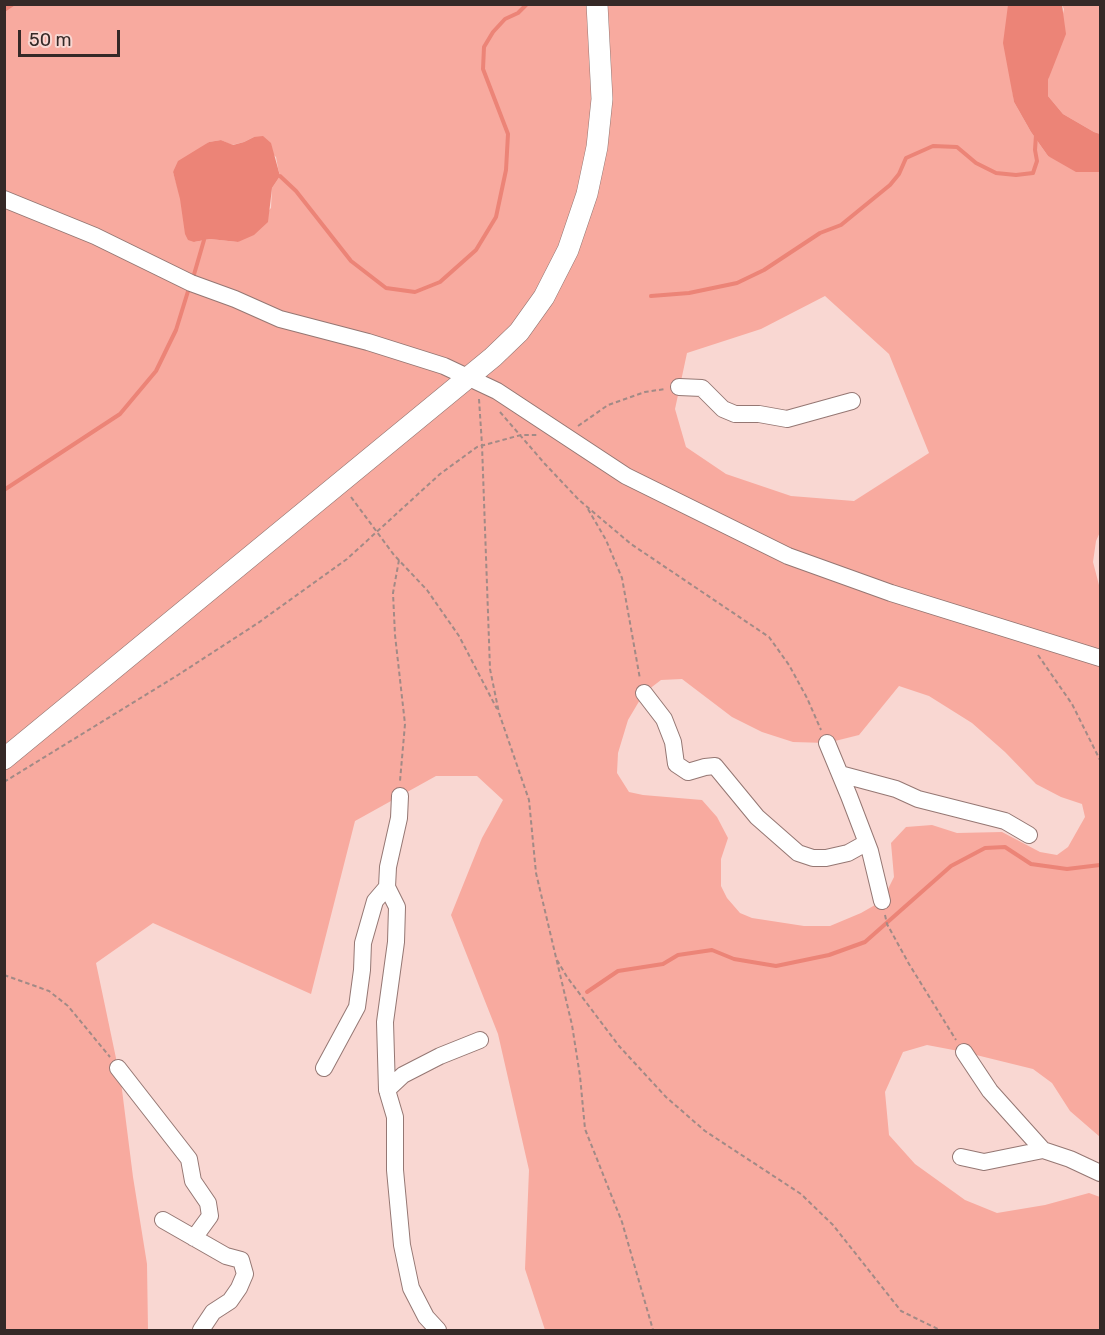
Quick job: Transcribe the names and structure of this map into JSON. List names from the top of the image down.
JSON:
{
  "scale_bar": "50 m"
}
